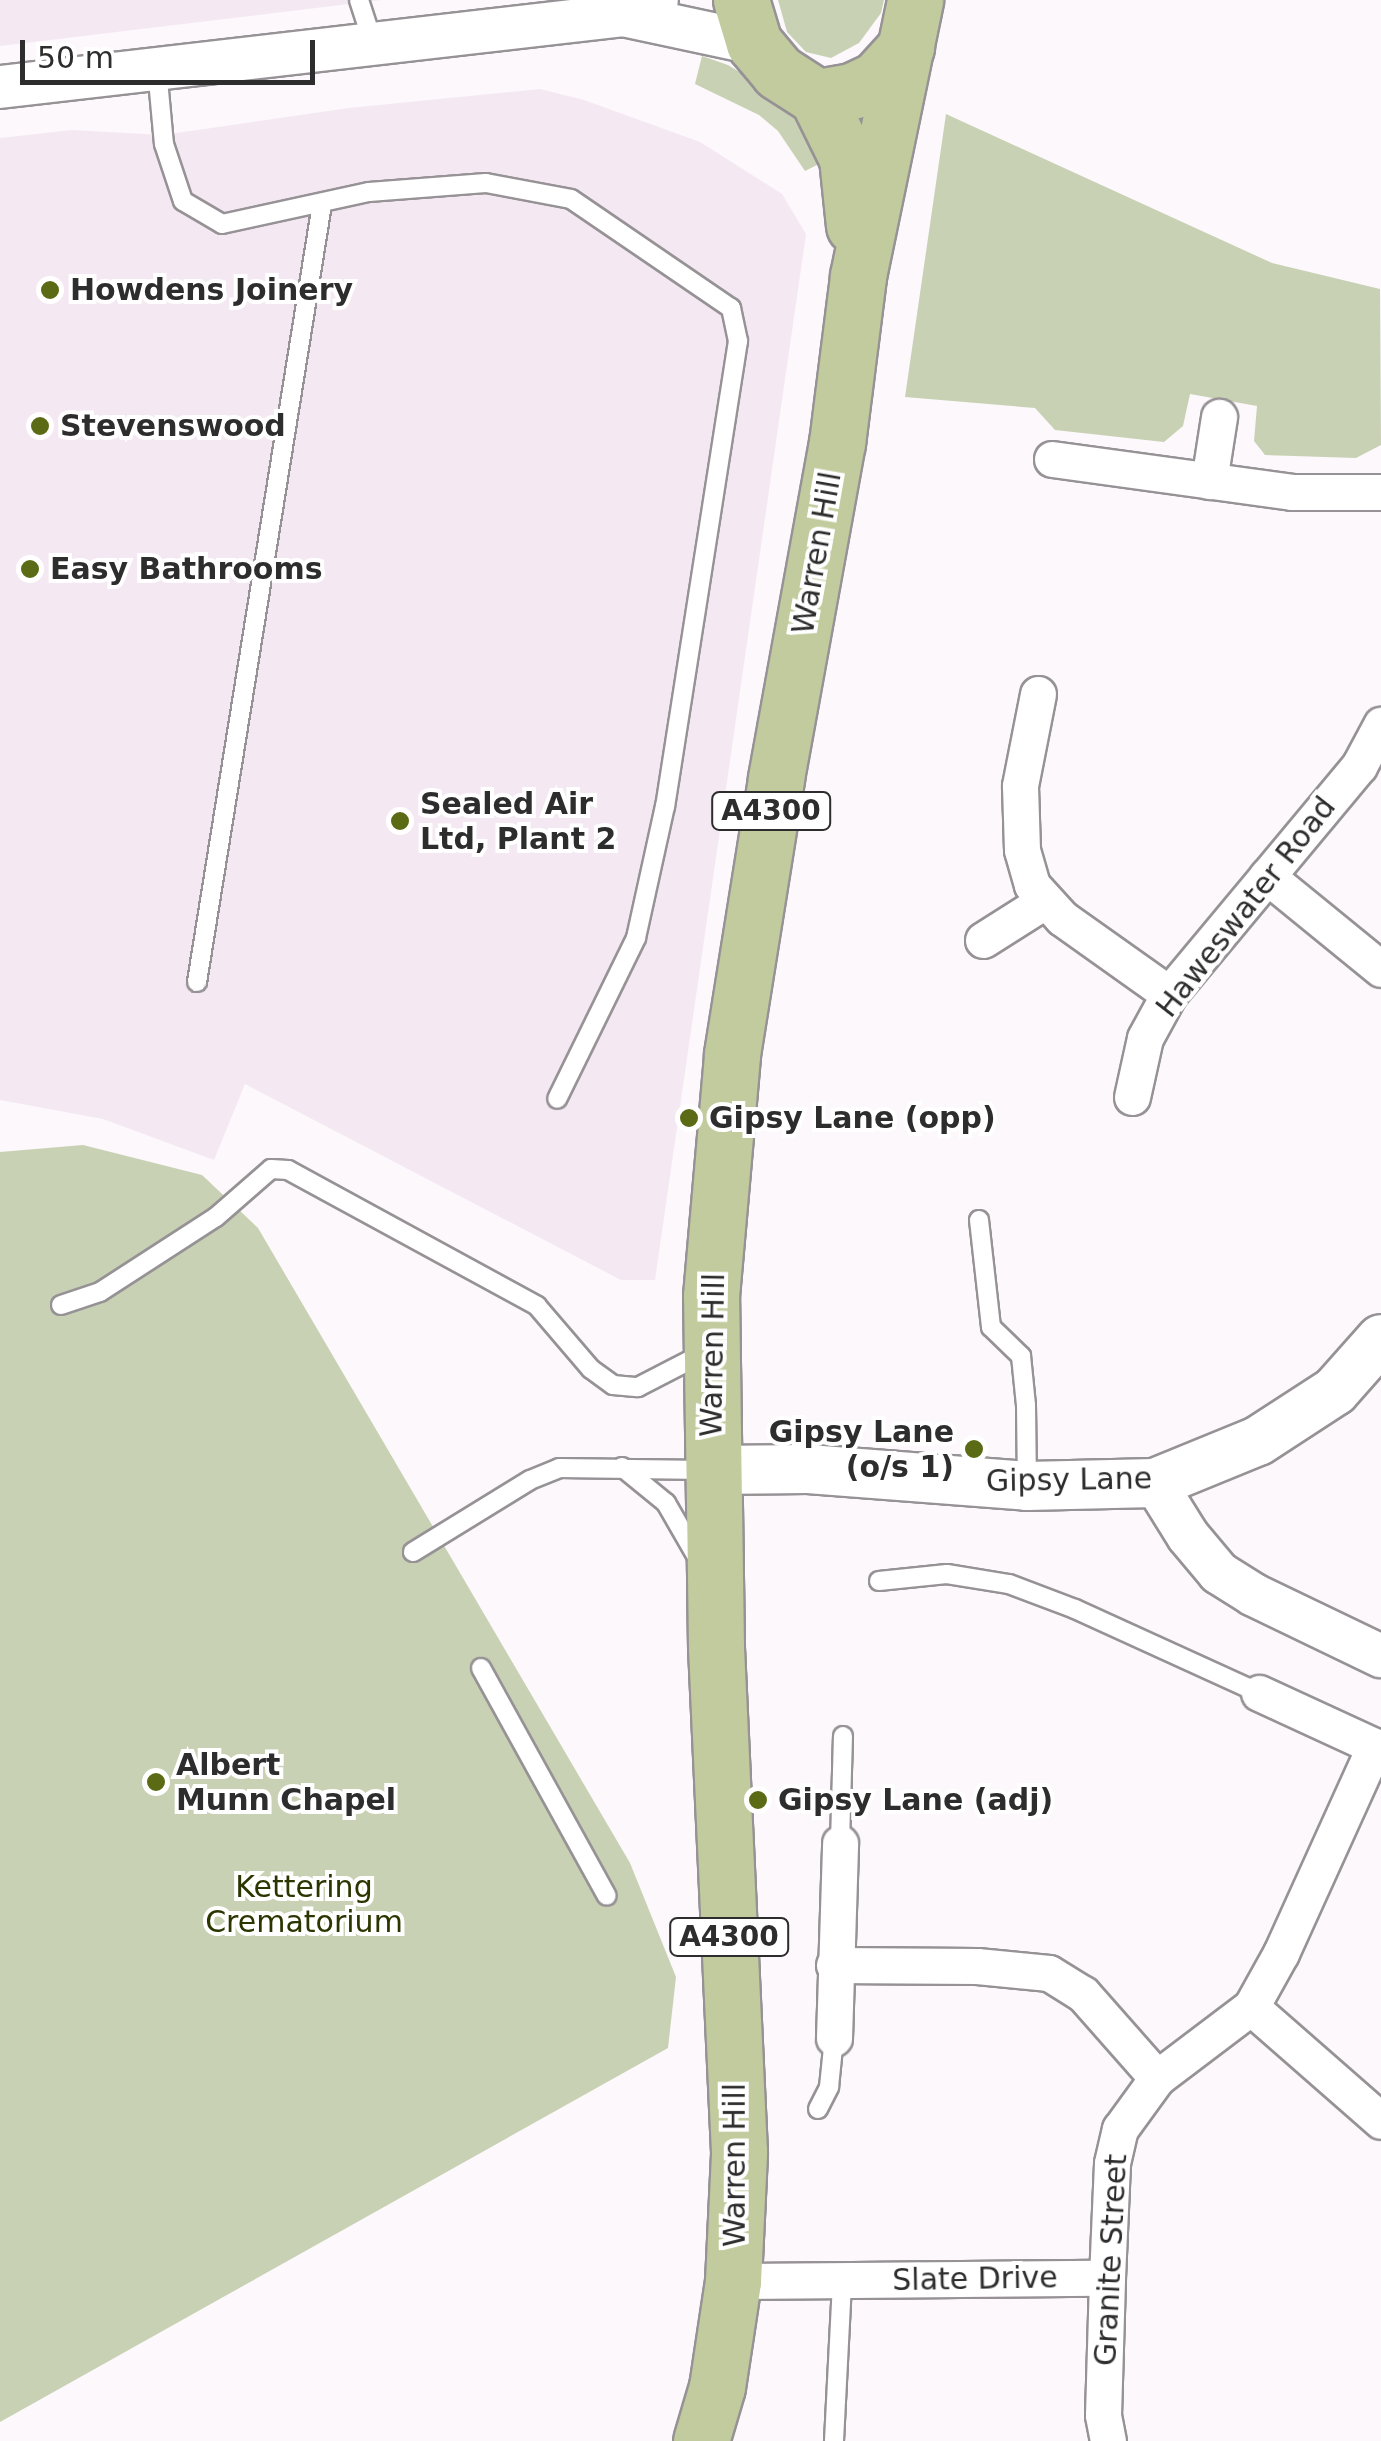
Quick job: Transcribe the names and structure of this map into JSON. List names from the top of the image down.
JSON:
{
  "streets": {
    "main road": ["Warren Hill", "A4300", "Gipsy Lane"],
    "street": ["Haweswater Road", "Granite Street", "Slate Drive"]
  },
  "crossings": [
    ["Warren Hill", "A4300"],
    ["Warren Hill", "Gipsy Lane"],
    ["Warren Hill", "Slate Drive"],
    ["Granite Street", "Slate Drive"]
  ],
  "parks": ["Kettering Crematorium"],
  "places": [
    "Howdens Joinery",
    "Stevenswood",
    "Easy Bathrooms",
    "Sealed Air Ltd, Plant 2",
    "Gipsy Lane (opp)",
    "Gipsy Lane (o/s 1)",
    "Albert Munn Chapel",
    "Gipsy Lane (adj)"
  ],
  "scale_bar": "50 m"
}
